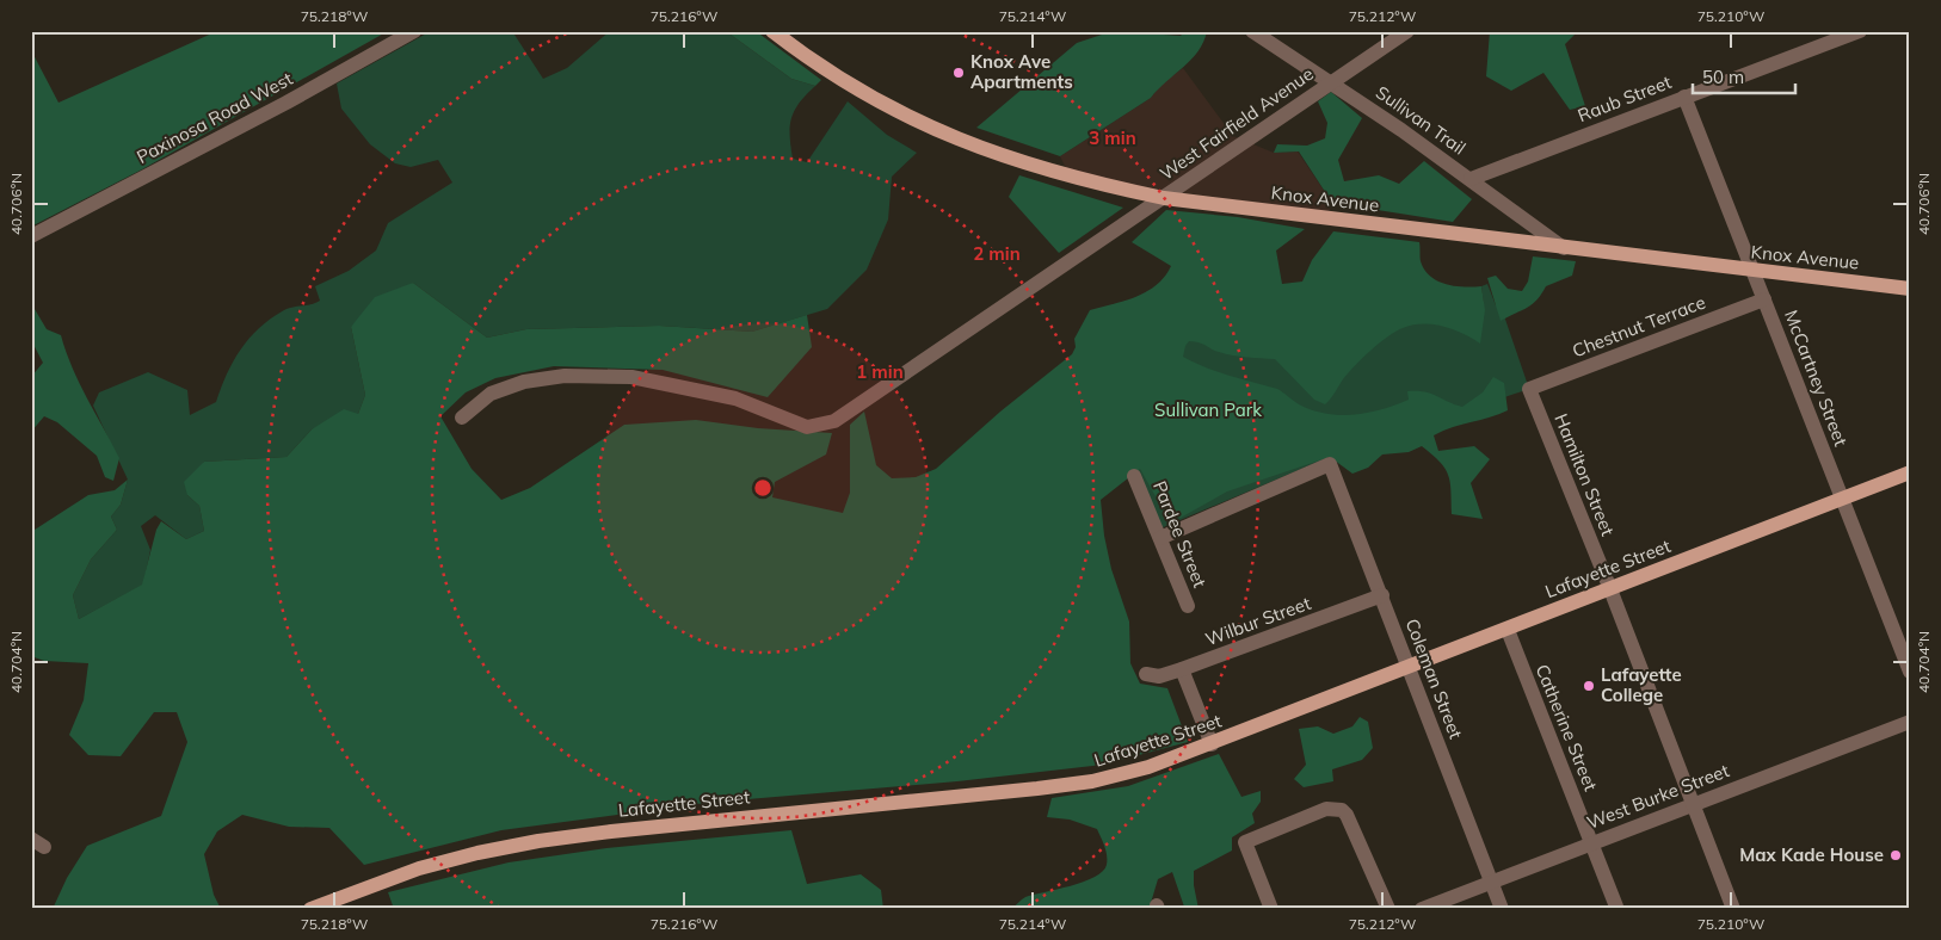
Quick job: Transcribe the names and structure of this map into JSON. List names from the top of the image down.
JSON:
{
  "streets": {
    "main road": ["Knox Avenue", "Lafayette Street"],
    "street": [
      "Raub Street",
      "Paxinosa Road West",
      "Sullivan Trail",
      "West Fairfield Avenue",
      "Chestnut Terrace",
      "McCartney Street",
      "Hamilton Street",
      "Pardee Street",
      "Wilbur Street",
      "Coleman Street",
      "Catherine Street",
      "West Burke Street"
    ]
  },
  "crossings": [
    ["Raub Street", "Sullivan Trail"],
    ["Raub Street", "McCartney Street"],
    ["Sullivan Trail", "West Fairfield Avenue"],
    ["Sullivan Trail", "Knox Avenue"],
    ["West Fairfield Avenue", "Knox Avenue"],
    ["Knox Avenue", "McCartney Street"],
    ["Chestnut Terrace", "McCartney Street"],
    ["Chestnut Terrace", "Hamilton Street"],
    ["McCartney Street", "Lafayette Street"],
    ["Hamilton Street", "Lafayette Street"],
    ["Hamilton Street", "West Burke Street"],
    ["Pardee Street", "Coleman Street"],
    ["Lafayette Street", "Coleman Street"],
    ["Lafayette Street", "Catherine Street"],
    ["Wilbur Street", "Coleman Street"],
    ["Coleman Street", "West Burke Street"],
    ["Catherine Street", "West Burke Street"]
  ],
  "parks": ["Sullivan Park"],
  "places": ["Knox Ave Apartments", "Lafayette College", "Max Kade House"],
  "scale_bar": "50 m",
  "coordinates": [
    "75.218°W",
    "75.216°W",
    "75.214°W",
    "75.212°W",
    "75.210°W",
    "40.706°N",
    "40.704°N"
  ],
  "rings": ["3 min", "2 min", "1 min"]
}
